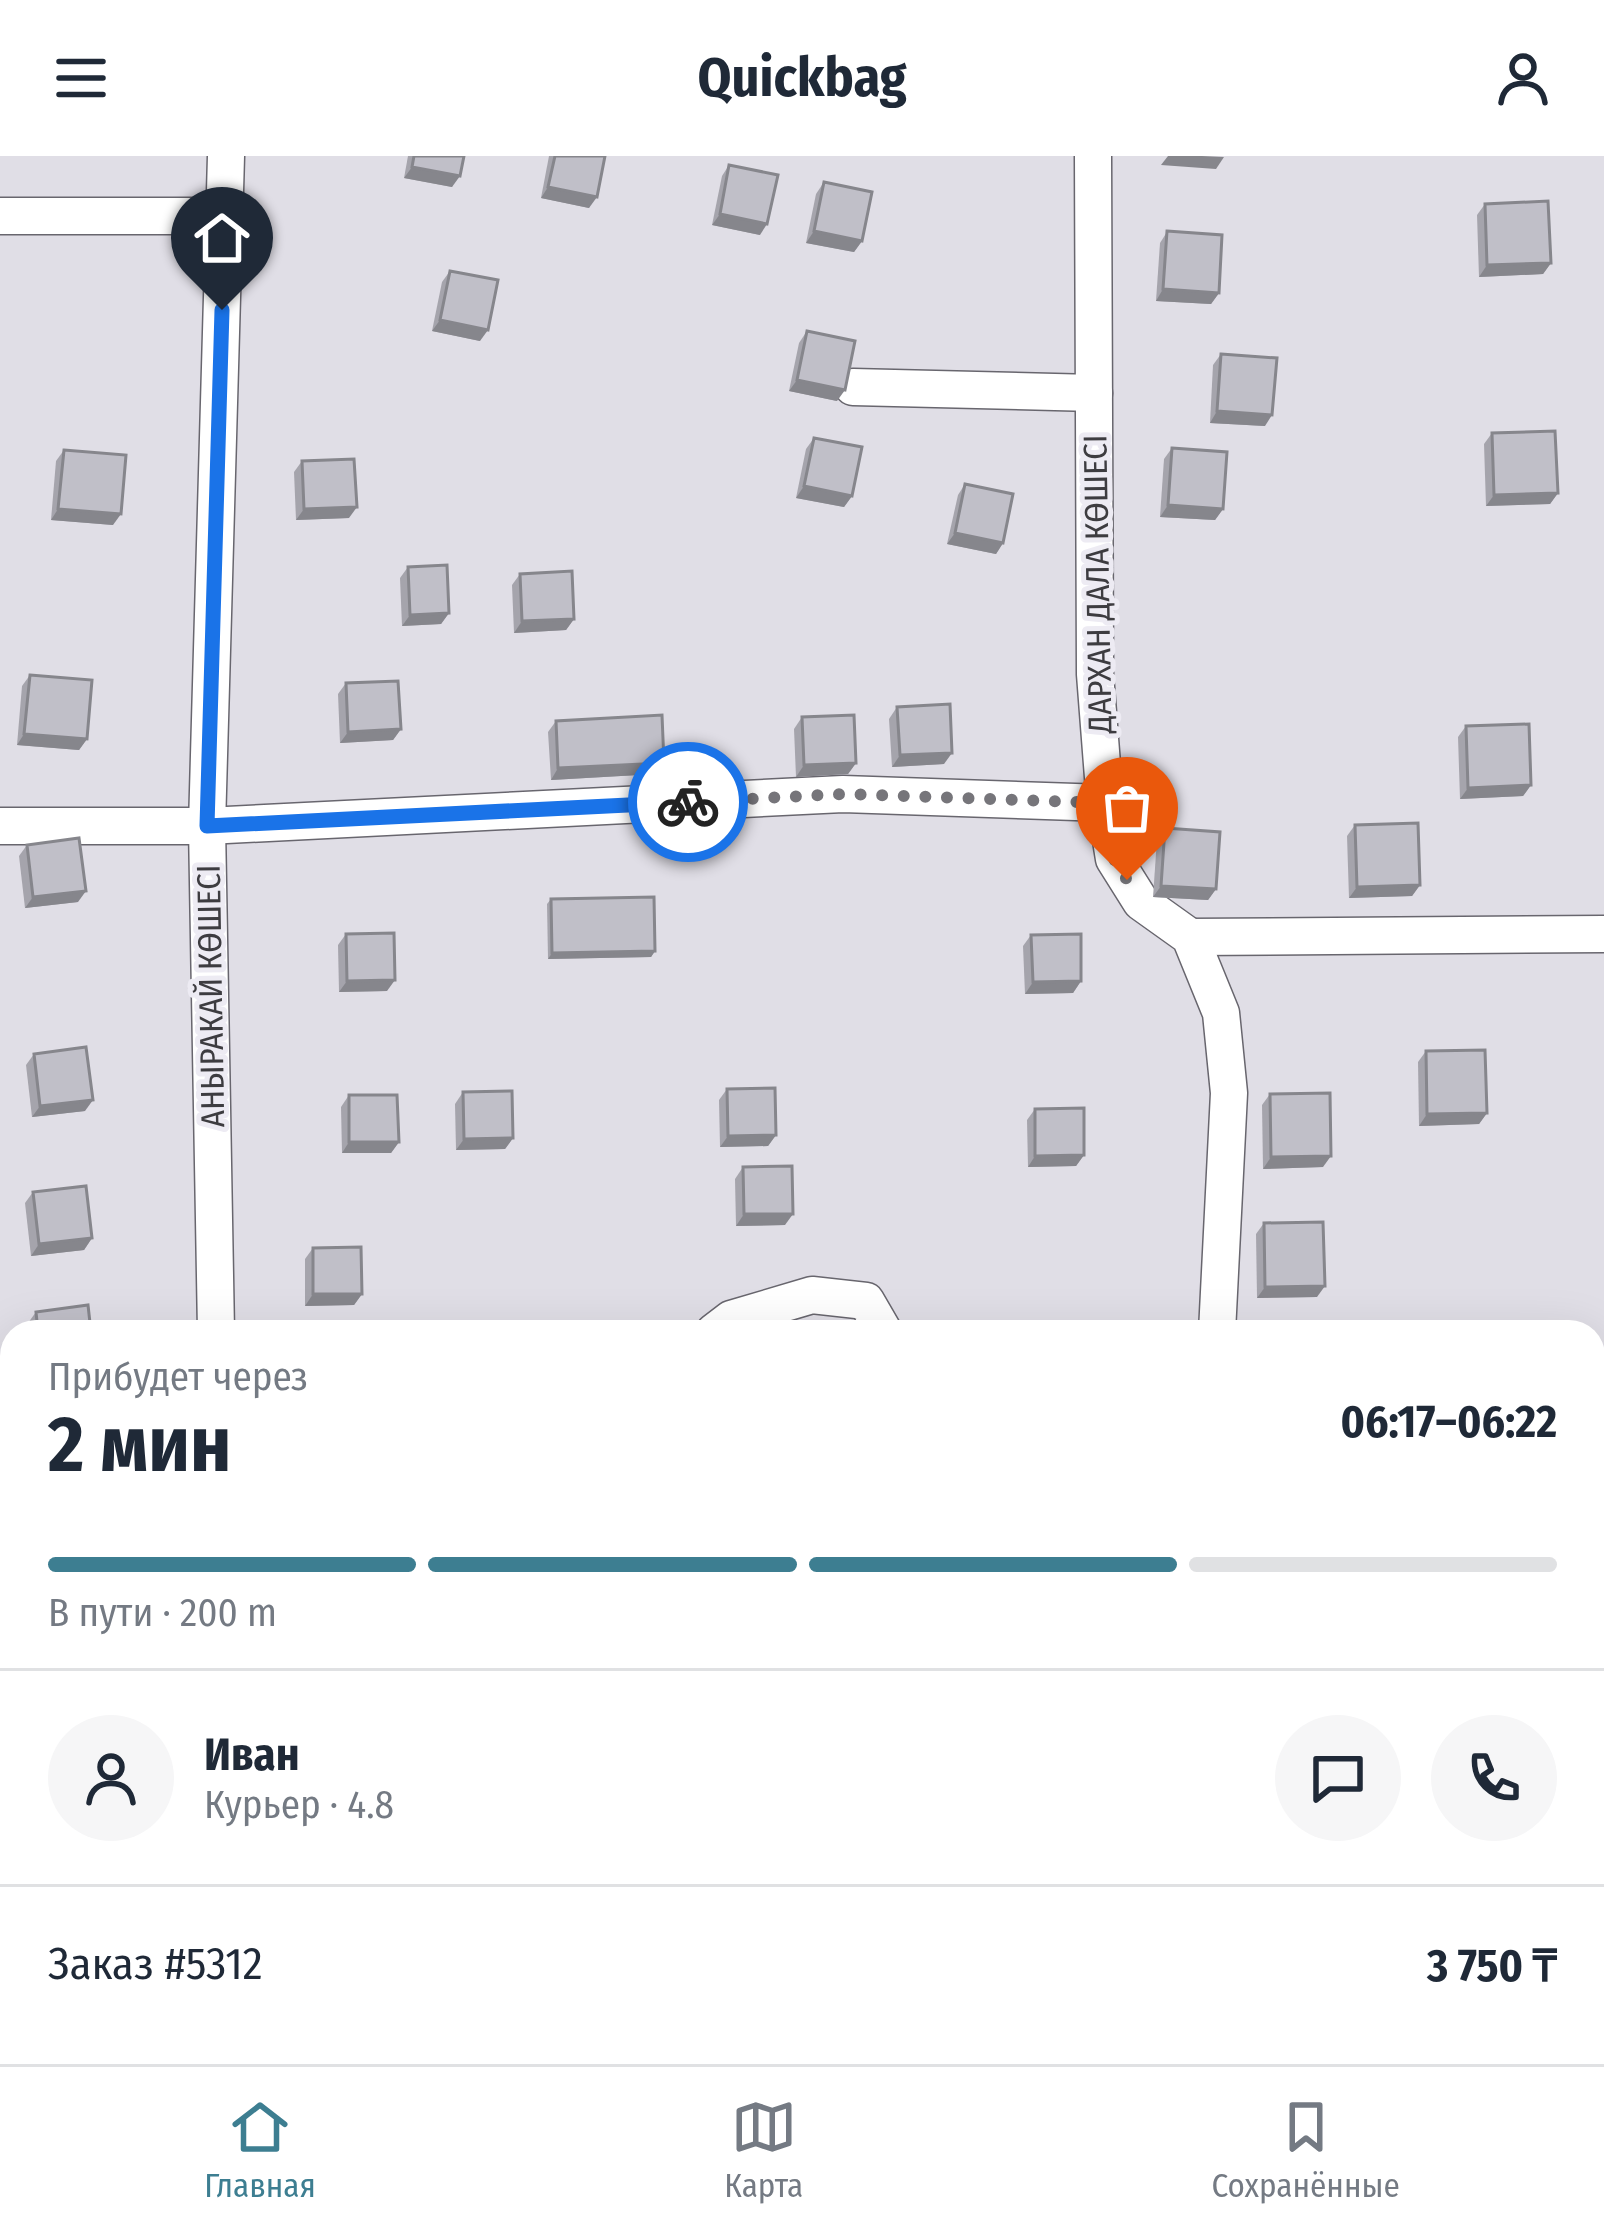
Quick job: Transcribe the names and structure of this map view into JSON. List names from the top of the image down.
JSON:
{
  "streets": {
    "street": ["ДАРХАН ДАЛА КӨШЕСІ", "АНЫРАКАЙ КӨШЕСІ"]
  },
  "page": {
    "header": "Quickbag",
    "heading": ["2 мин", "Прибудет через", "06:17–06:22"],
    "panel": [
      "Иван",
      "Курьер · 4.8",
      "Заказ #5312",
      "3 750 ₸"
    ],
    "bar": "В пути · 200 m",
    "tabs": ["Главная", "Карта", "Сохранённые"]
  }
}
